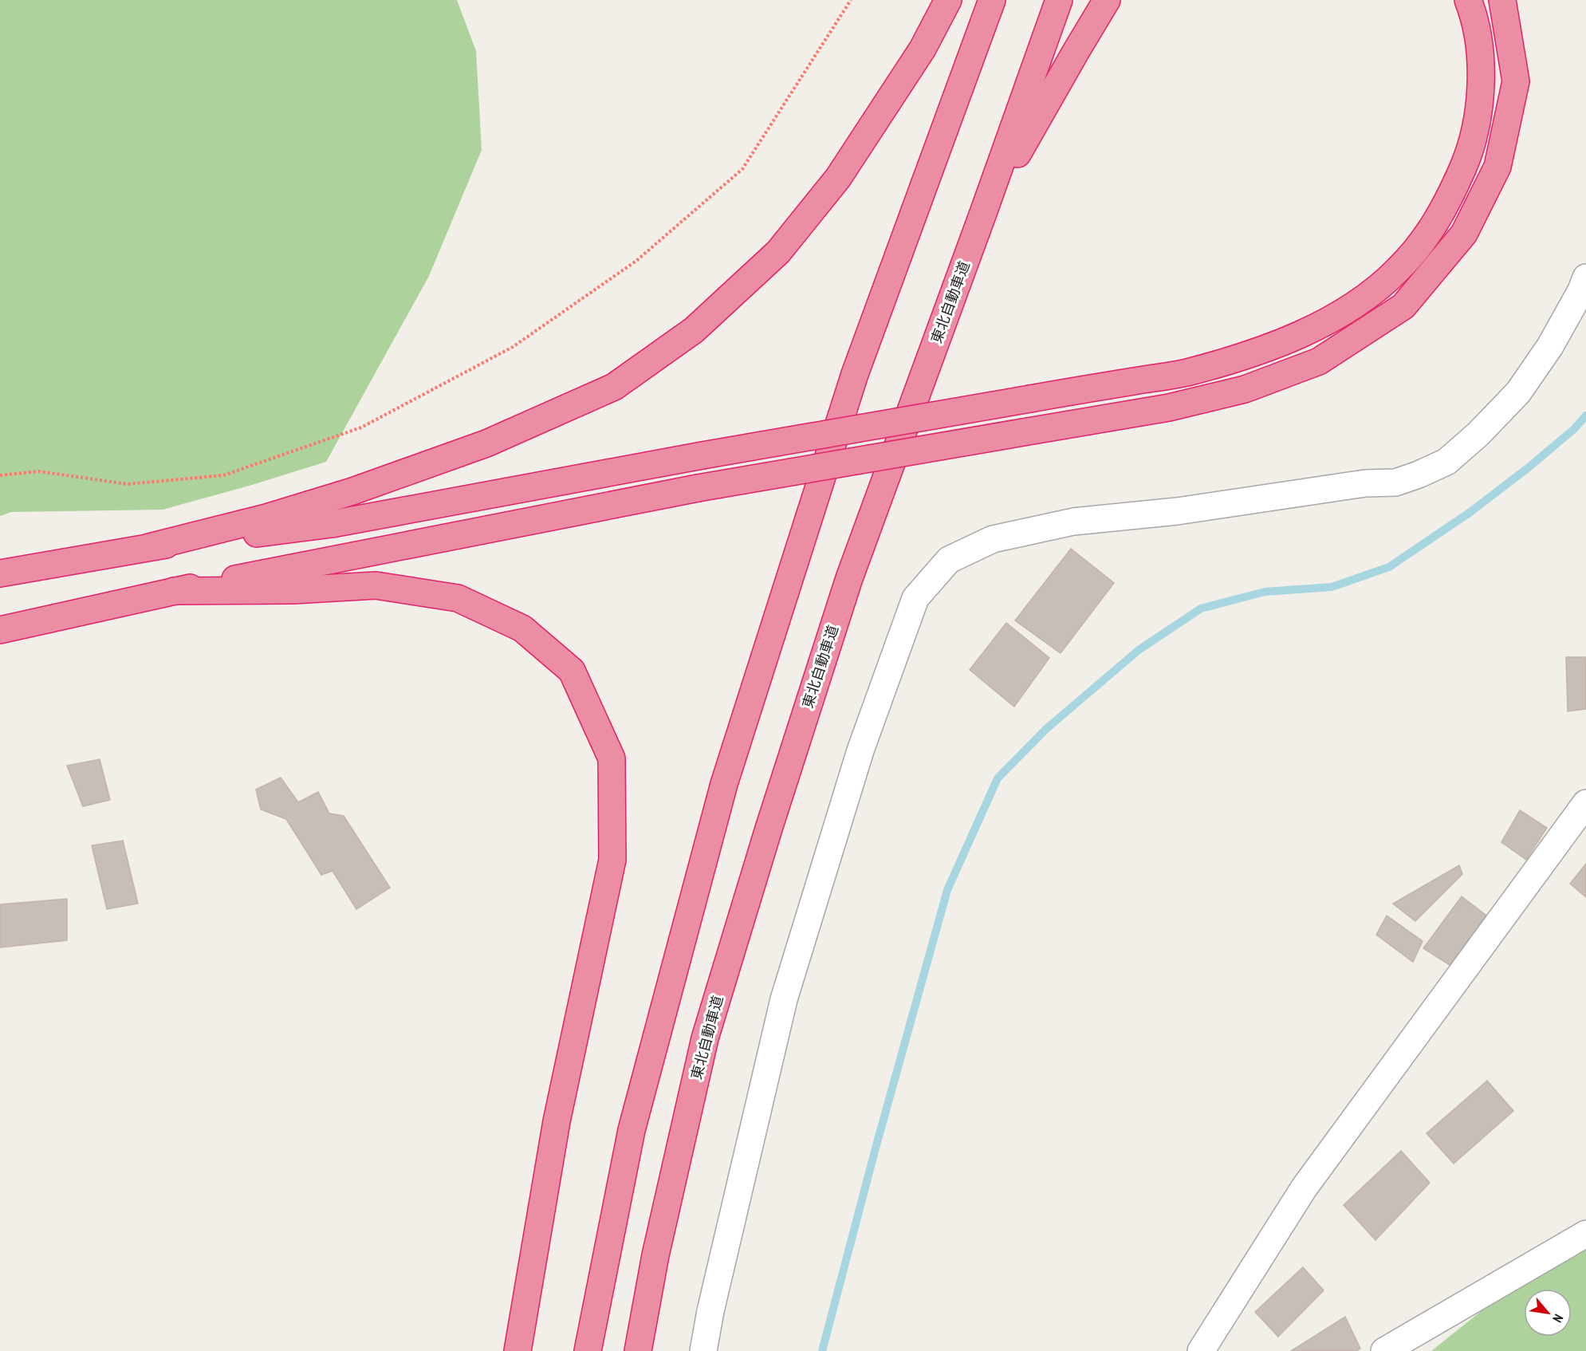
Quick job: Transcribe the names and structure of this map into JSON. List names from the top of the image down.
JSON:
{
  "streets": {
    "highway": ["東北自動車道"]
  },
  "north": "bottom right"
}
